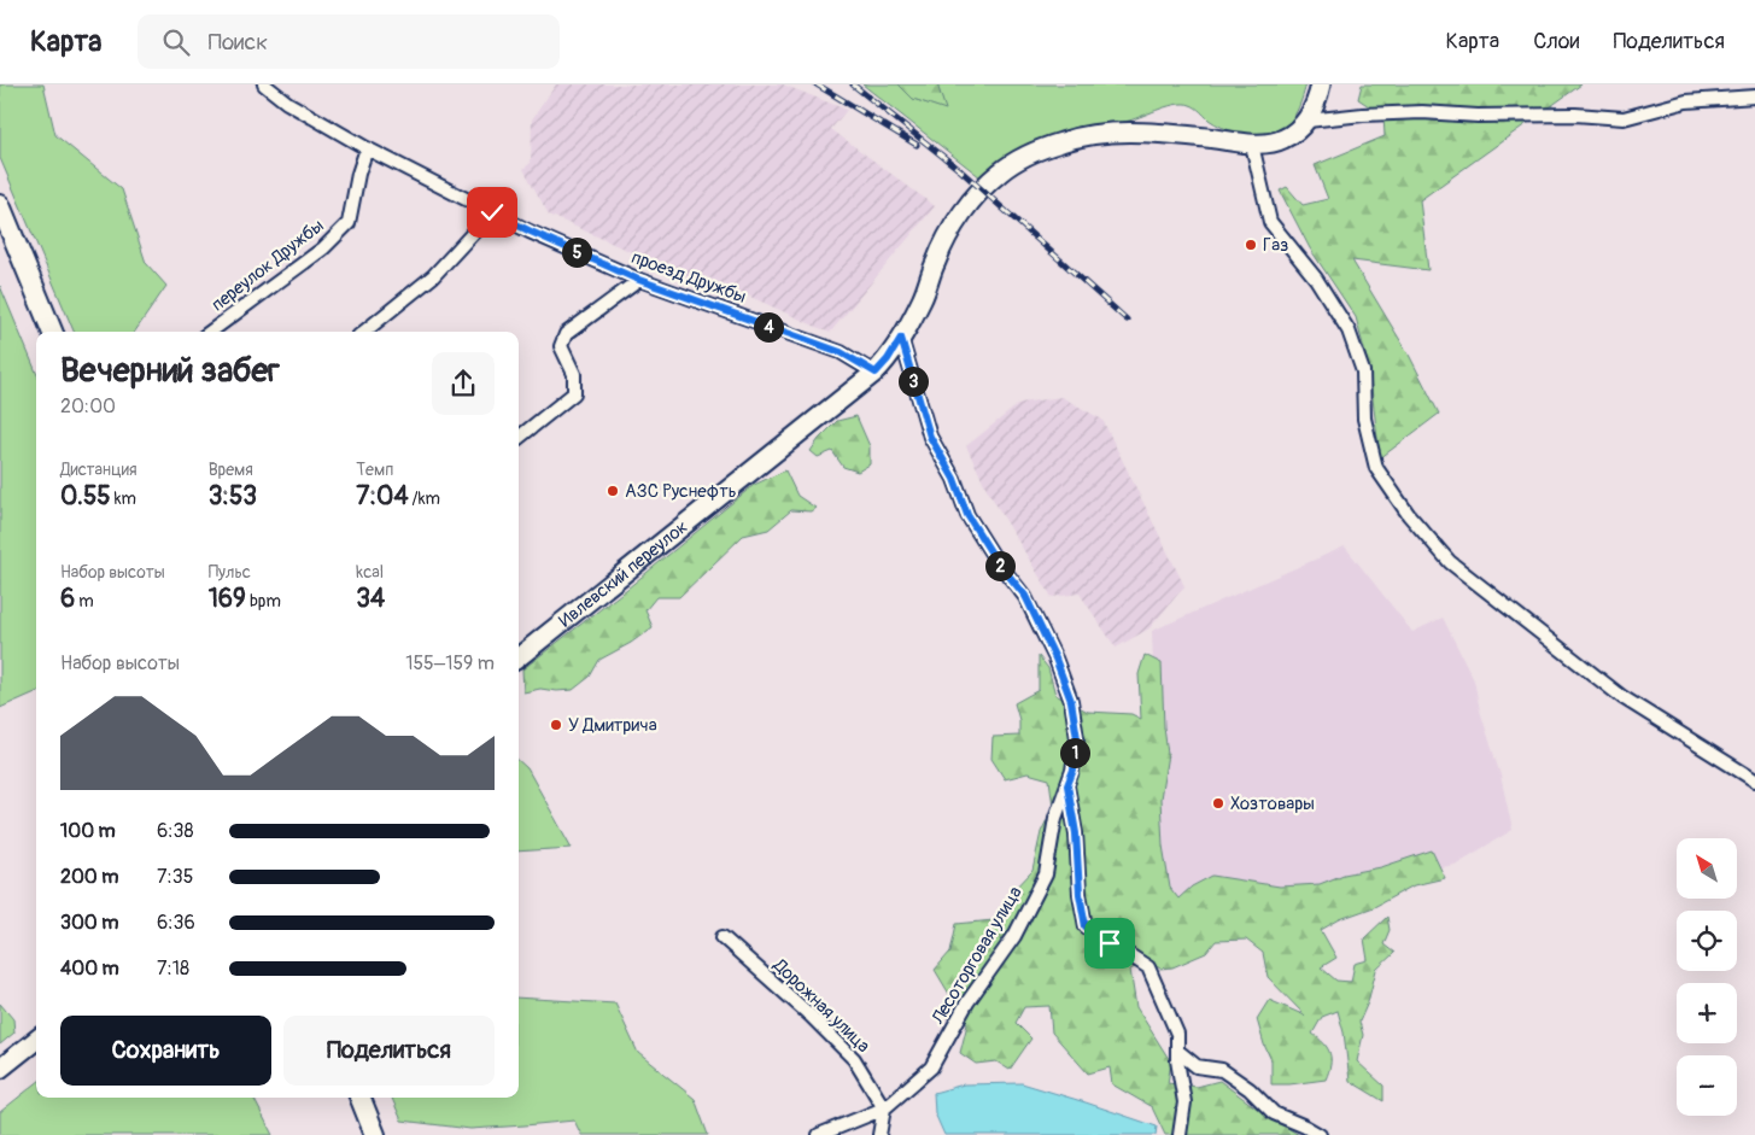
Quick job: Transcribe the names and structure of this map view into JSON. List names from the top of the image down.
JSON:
{
  "streets": {
    "main road": ["Ивлевский переулок"],
    "street": [
      "переулок Дружбы",
      "проезд Дружбы",
      "Лесоторговая улица",
      "Дорожная улица"
    ]
  },
  "crossings": [
    ["переулок Дружбы", "проезд Дружбы"],
    ["проезд Дружбы", "Ивлевский переулок"],
    ["Ивлевский переулок", "Лесоторговая улица"],
    ["Лесоторговая улица", "Дорожная улица"]
  ],
  "places": [
    "Газ",
    "АЗС Руснефть",
    "У Дмитрича",
    "Хозтовары"
  ],
  "north": "top left",
  "page": {
    "header": "Карта",
    "search": "Поиск",
    "nav": ["Карта", "Слои", "Поделиться"],
    "pins": [
      "5",
      "4",
      "3",
      "2",
      "1"
    ],
    "heading": ["Вечерний забег", "20:00"],
    "stats": [
      ["Дистанция", "0.55 km"],
      ["Время", "3:53"],
      ["Темп", "7:04 /km"],
      ["Набор высоты", "6 m"],
      ["Пульс", "169 bpm"],
      ["kcal", "34"]
    ],
    "chart": ["Набор высоты", "155–159 m"],
    "list": [
      {
        "name": "100 m",
        "note": "6:38"
      },
      {
        "name": "200 m",
        "note": "7:35"
      },
      {
        "name": "300 m",
        "note": "6:36"
      },
      {
        "name": "400 m",
        "note": "7:18"
      }
    ],
    "map_buttons": ["+", "−"],
    "buttons": ["Сохранить", "Поделиться"]
  }
}
